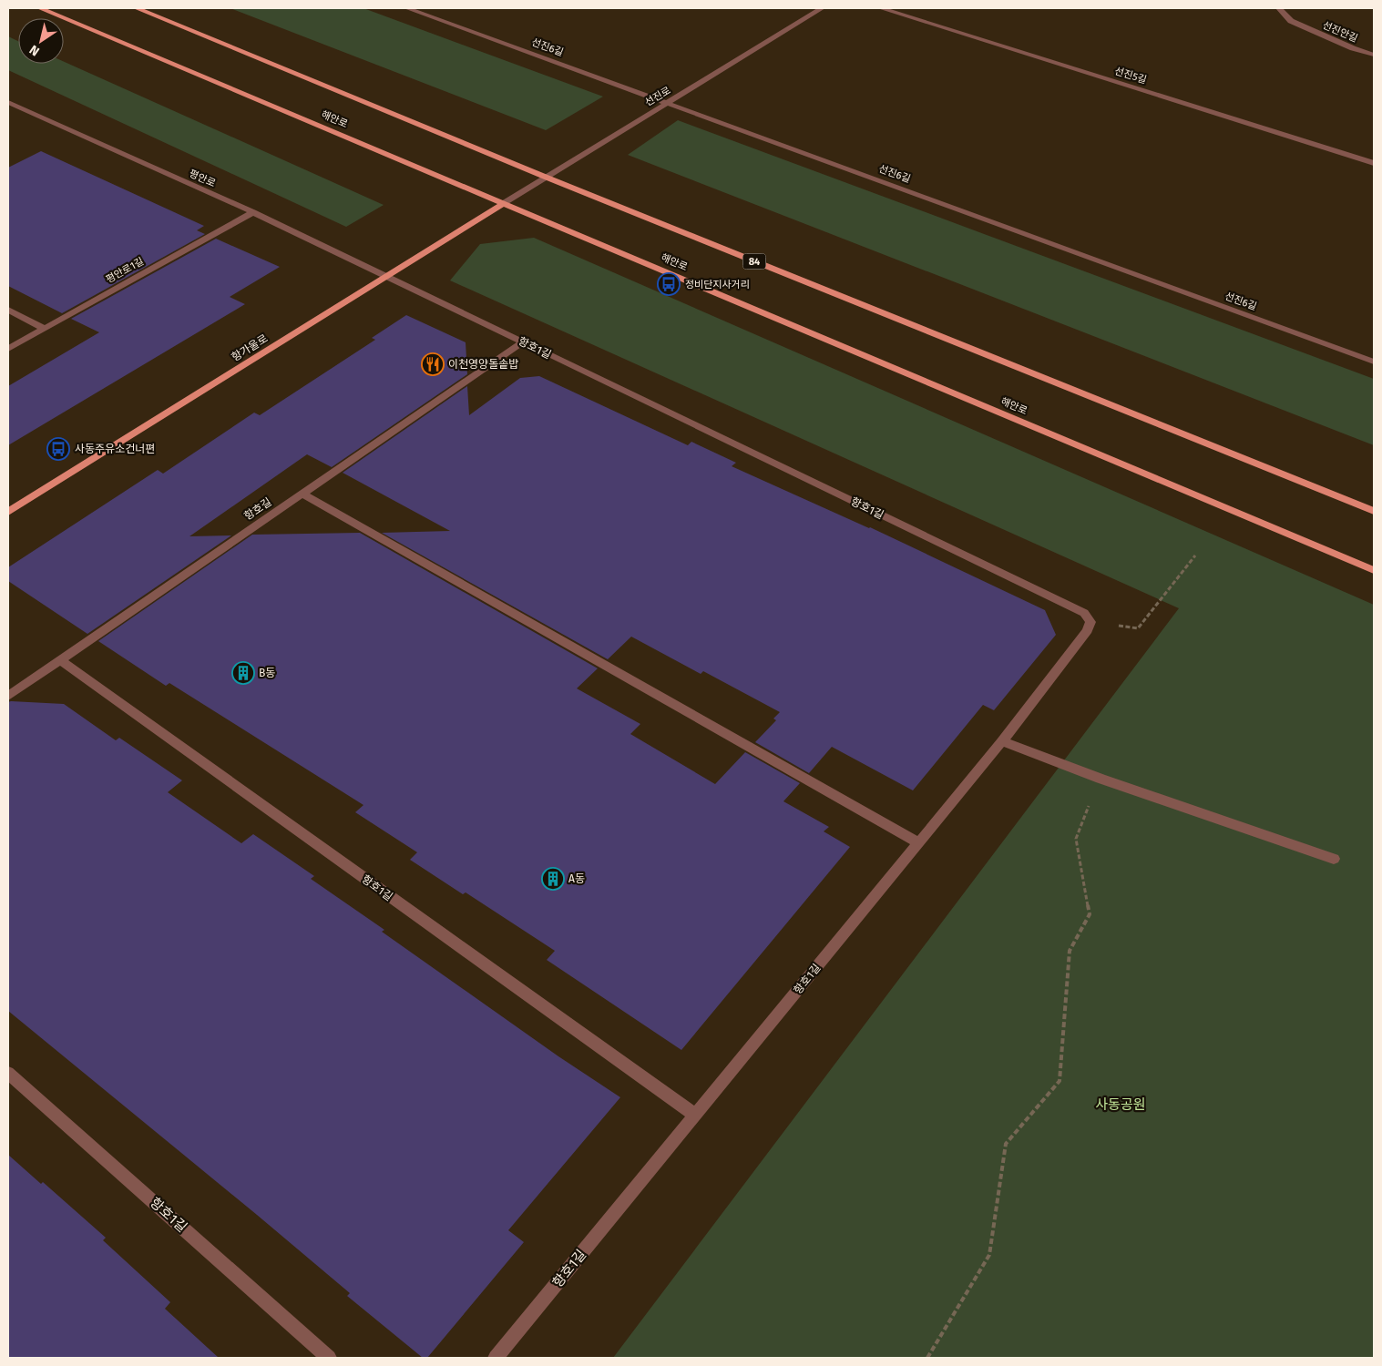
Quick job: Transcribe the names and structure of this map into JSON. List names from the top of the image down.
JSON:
{
  "streets": {
    "main road": ["해안로", "84", "항가울로"],
    "street": [
      "선진안길",
      "선진6길",
      "선진5길",
      "선진로",
      "평안로",
      "평안로1길",
      "항호1길",
      "항호길"
    ]
  },
  "crossings": [
    ["선진6길", "선진로"],
    ["선진로", "해안로"],
    ["선진로", "84"],
    ["선진로", "항가울로"],
    ["해안로", "항가울로"],
    ["평안로", "평안로1길"],
    ["평안로", "항가울로"],
    ["평안로", "항호1길"],
    ["항가울로", "항호1길"],
    ["항호1길", "항호길"]
  ],
  "parks": ["사동공원"],
  "places": {
    "bus stop": ["정비단지사거리", "사동주유소건너편"],
    "restaurant": ["이천영양돌솥밥"],
    "building": ["B동", "A동"]
  },
  "north": "bottom left"
}
